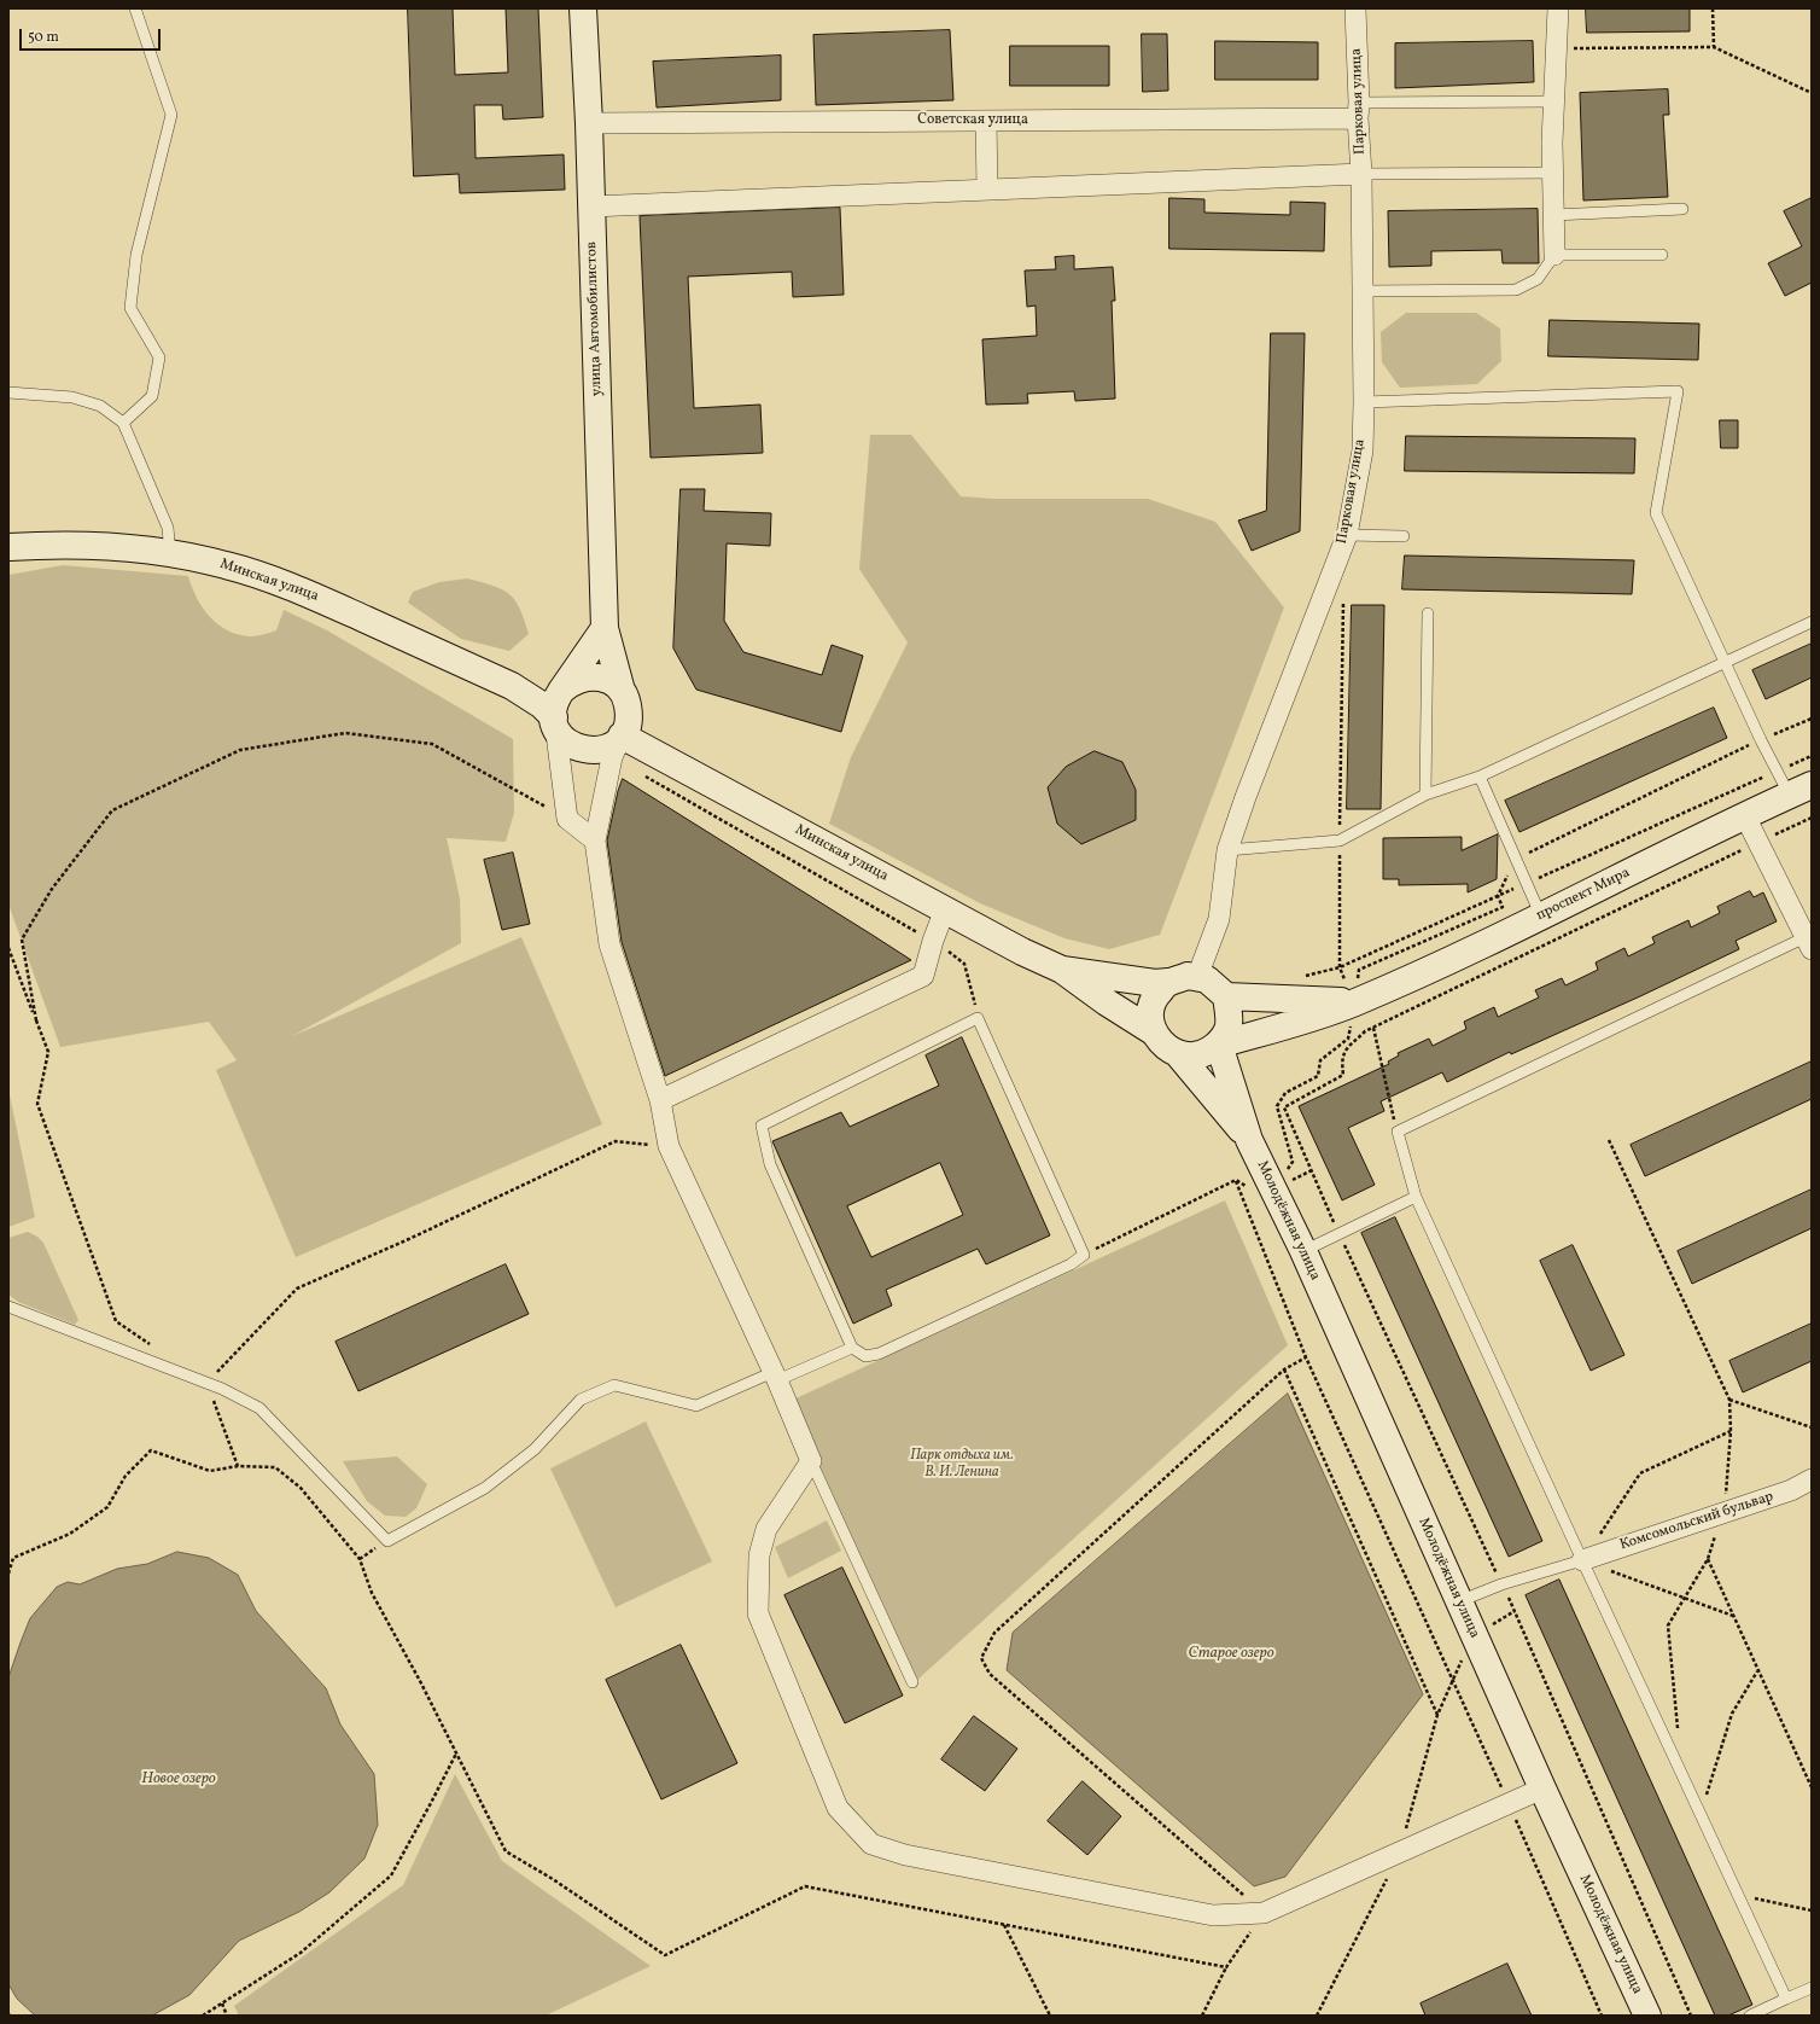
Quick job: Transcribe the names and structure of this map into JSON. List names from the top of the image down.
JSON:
{
  "streets": {
    "street": [
      "Парковая улица",
      "Советская улица",
      "улица Автомобилистов",
      "Минская улица",
      "проспект Мира",
      "Молодёжная улица",
      "Комсомольский бульвар"
    ]
  },
  "crossings": [
    ["Парковая улица", "Советская улица"],
    ["Парковая улица", "Минская улица"],
    ["Парковая улица", "проспект Мира"],
    ["Парковая улица", "Молодёжная улица"],
    ["Советская улица", "улица Автомобилистов"],
    ["улица Автомобилистов", "Минская улица"],
    ["Минская улица", "проспект Мира"],
    ["Минская улица", "Молодёжная улица"],
    ["проспект Мира", "Молодёжная улица"]
  ],
  "water": ["Старое озеро", "Новое озеро"],
  "parks": ["Парк отдыха им. В. И. Ленина"],
  "scale_bar": "50 m"
}
